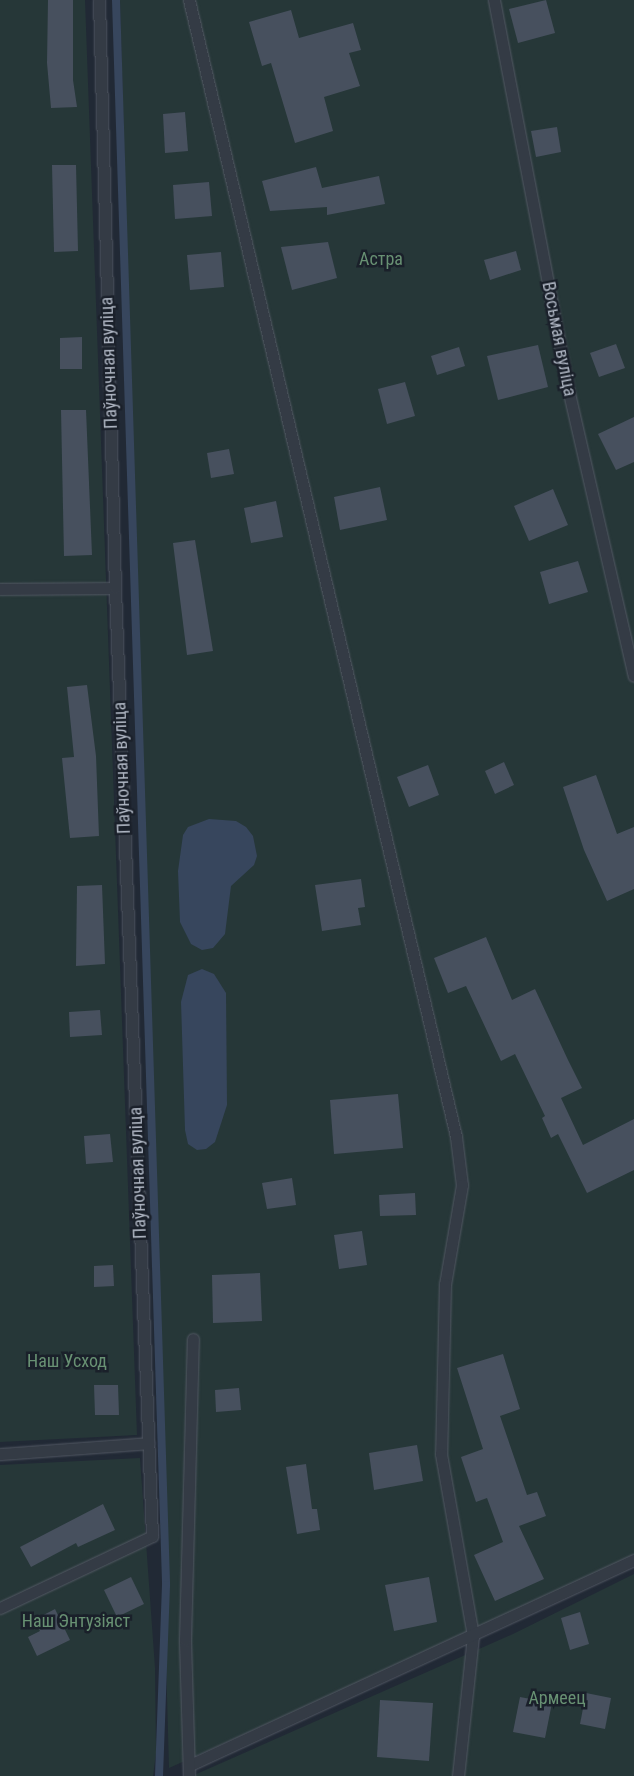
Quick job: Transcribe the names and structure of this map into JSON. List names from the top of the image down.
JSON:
{
  "streets": {
    "lane": ["Восьмая вуліца", "Паўночная вуліца"]
  },
  "parks": [
    "Астра",
    "Наш Усход",
    "Наш Энтузіяст",
    "Армеец"
  ]
}
